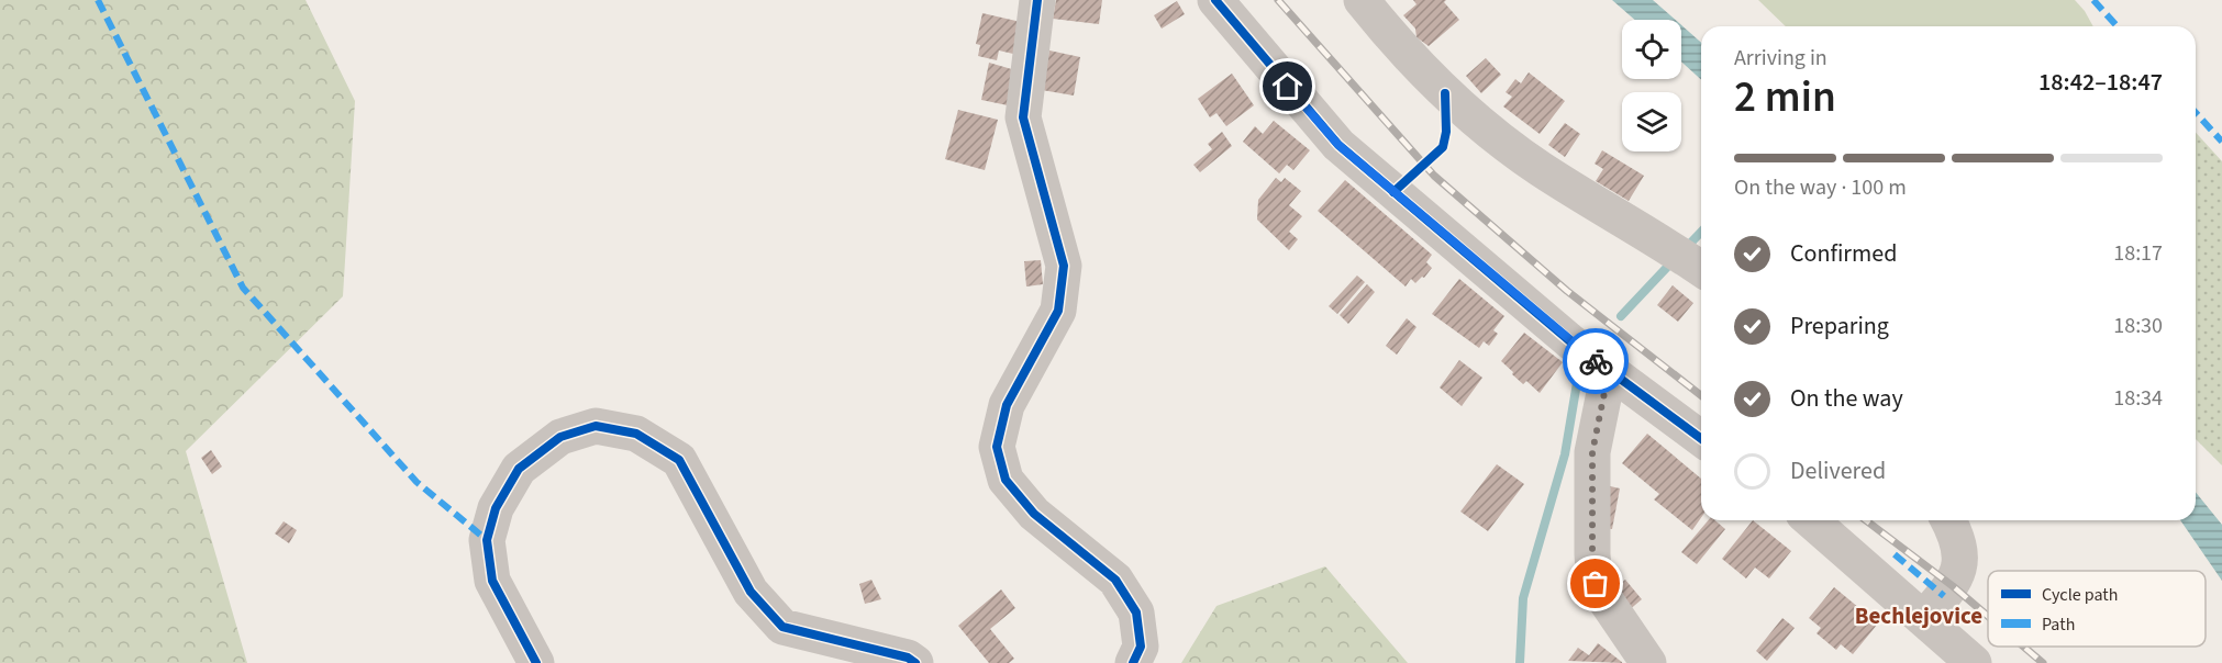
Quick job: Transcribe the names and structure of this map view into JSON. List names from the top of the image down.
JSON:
{
  "districts": ["Bechlejovice"],
  "legend": ["Cycle path", "Path"],
  "page": {
    "heading": ["2 min", "Arriving in", "18:42–18:47"],
    "bar": "On the way · 100 m",
    "list": [
      ["Confirmed", "18:17"],
      ["Preparing", "18:30"],
      ["On the way", "18:34"],
      "Delivered"
    ]
  }
}
